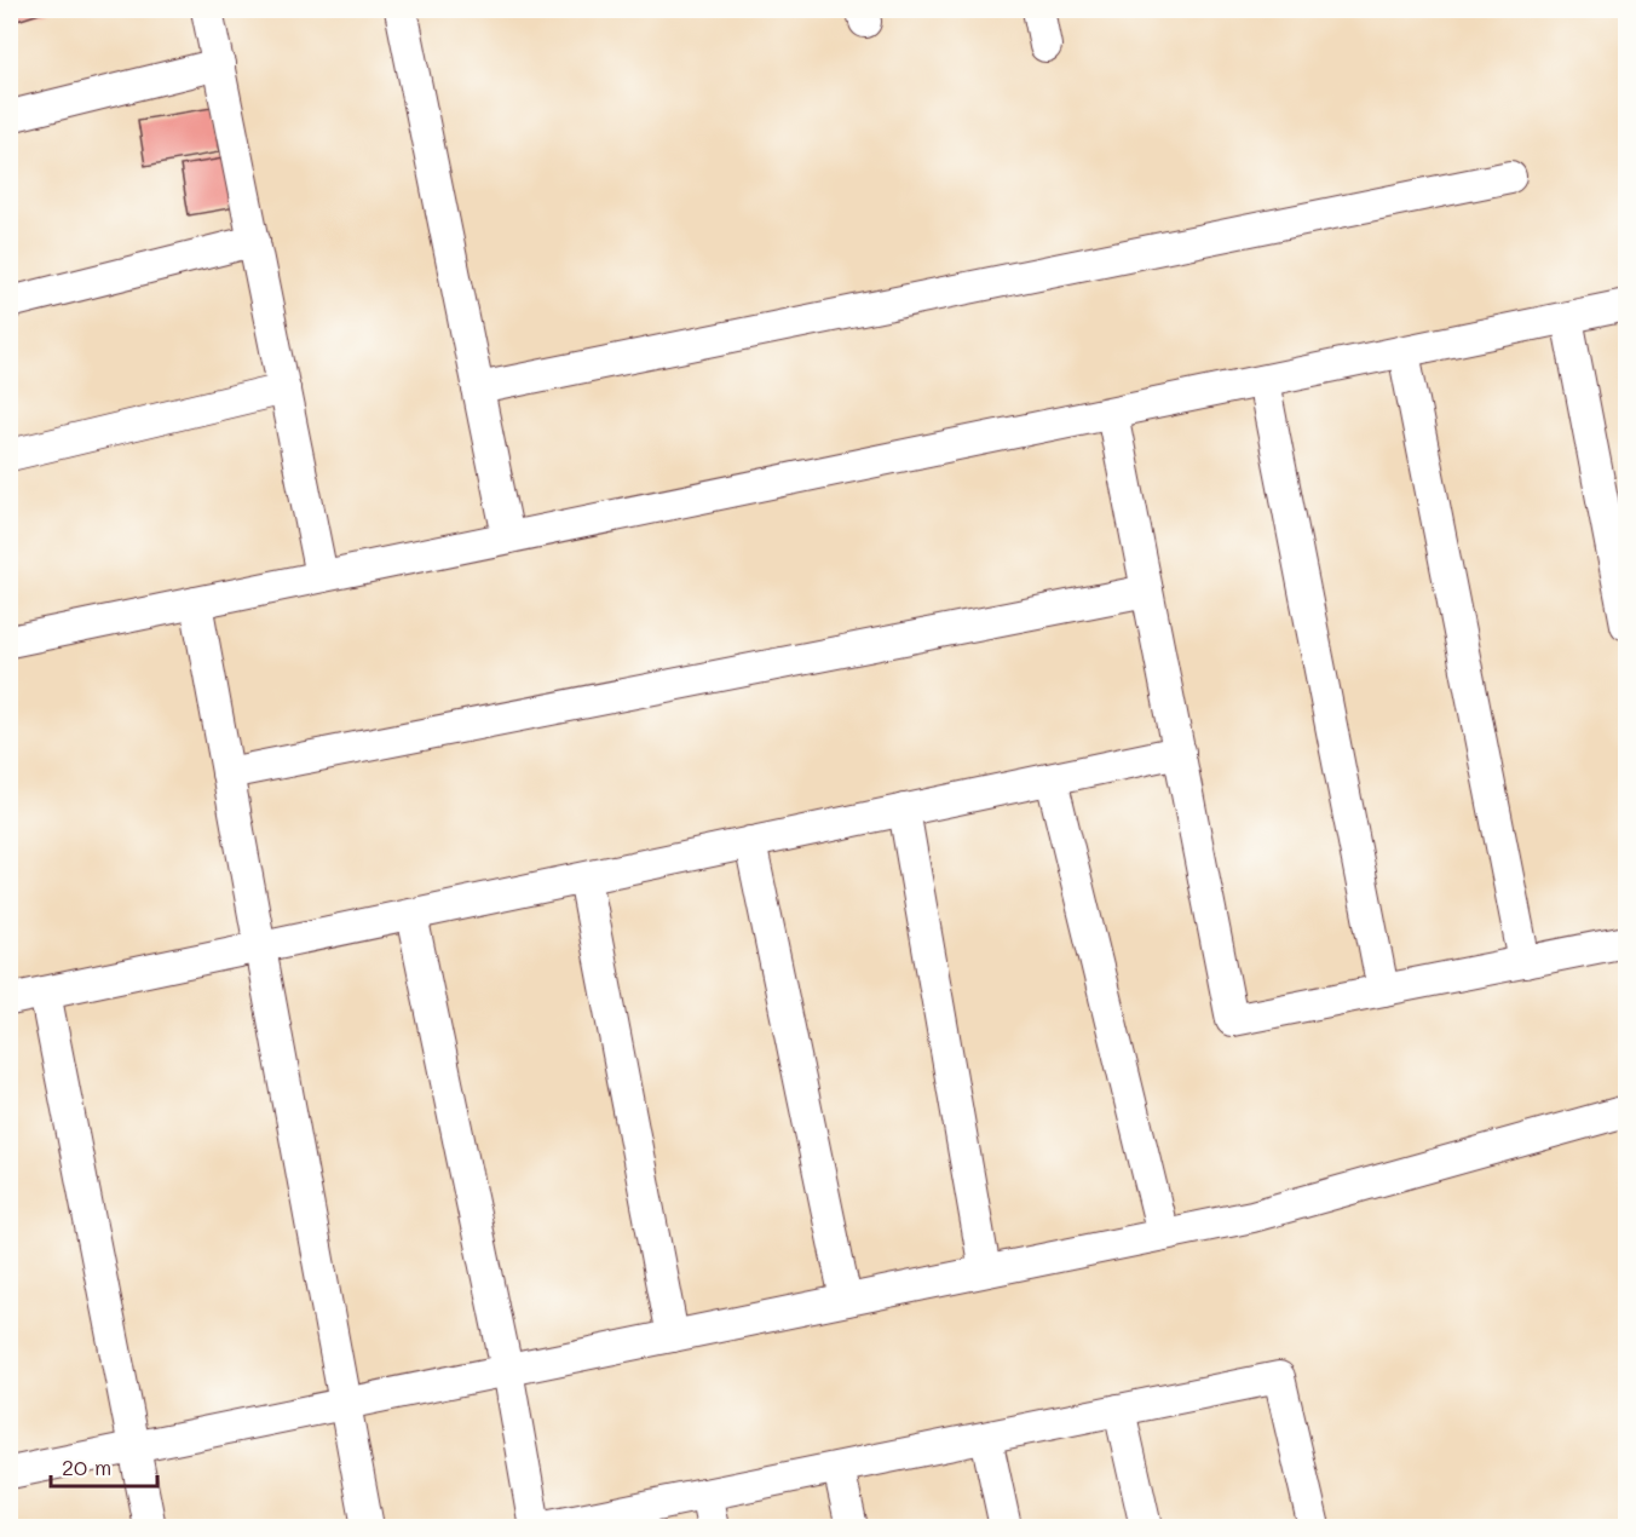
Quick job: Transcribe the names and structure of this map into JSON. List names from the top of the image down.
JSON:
{
  "scale_bar": "20 m"
}
